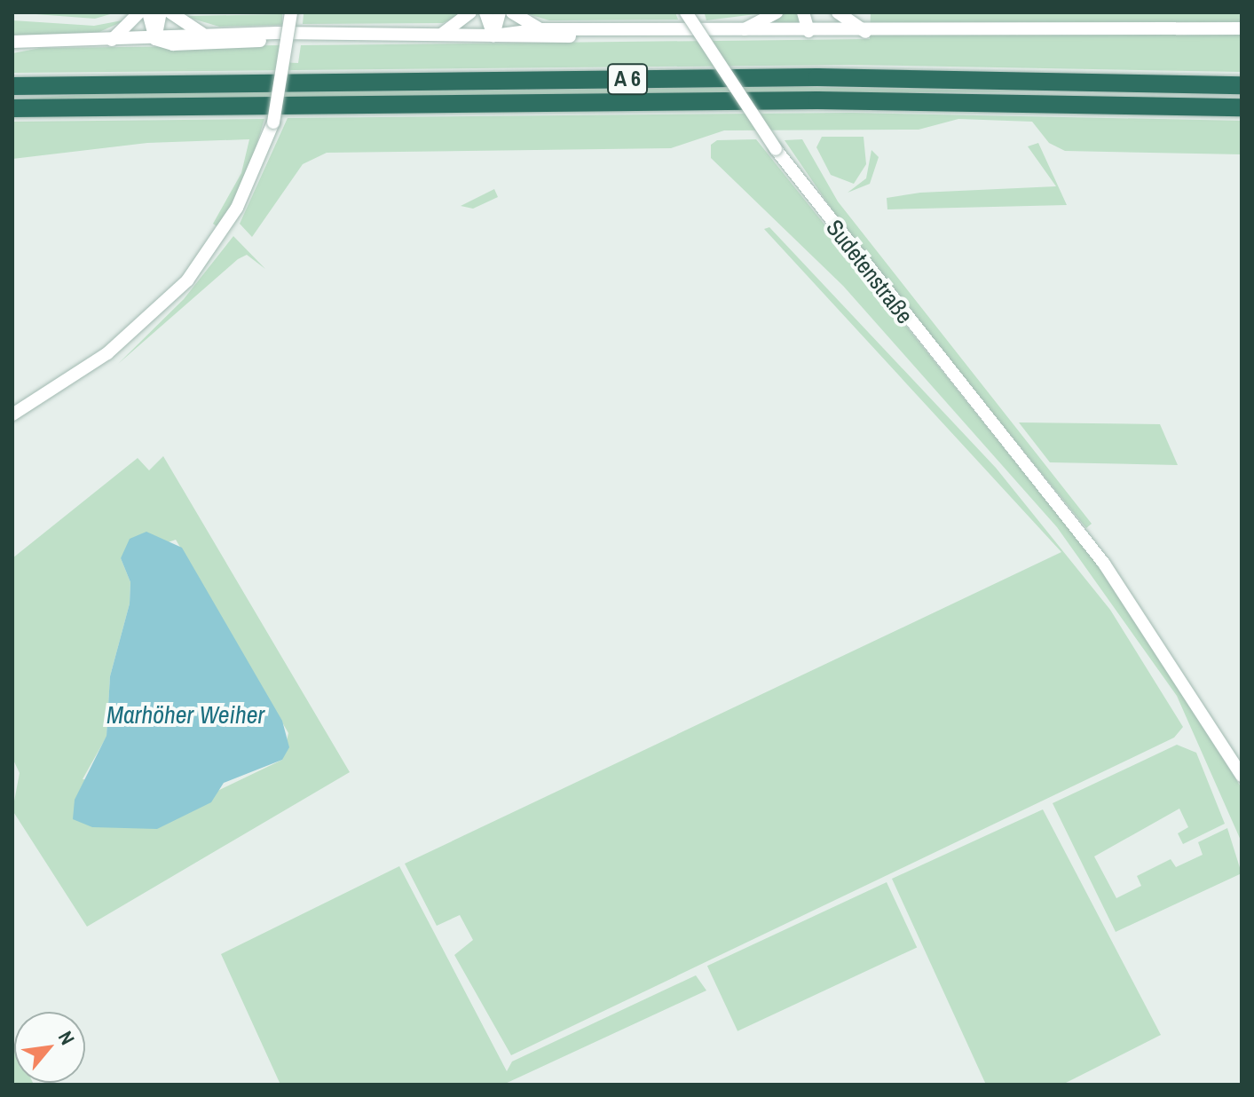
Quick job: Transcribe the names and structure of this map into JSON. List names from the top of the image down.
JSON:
{
  "streets": {
    "highway": ["A 6"],
    "main road": ["Sudetenstraße"]
  },
  "water": ["Marhöher Weiher"],
  "north": "top right"
}
